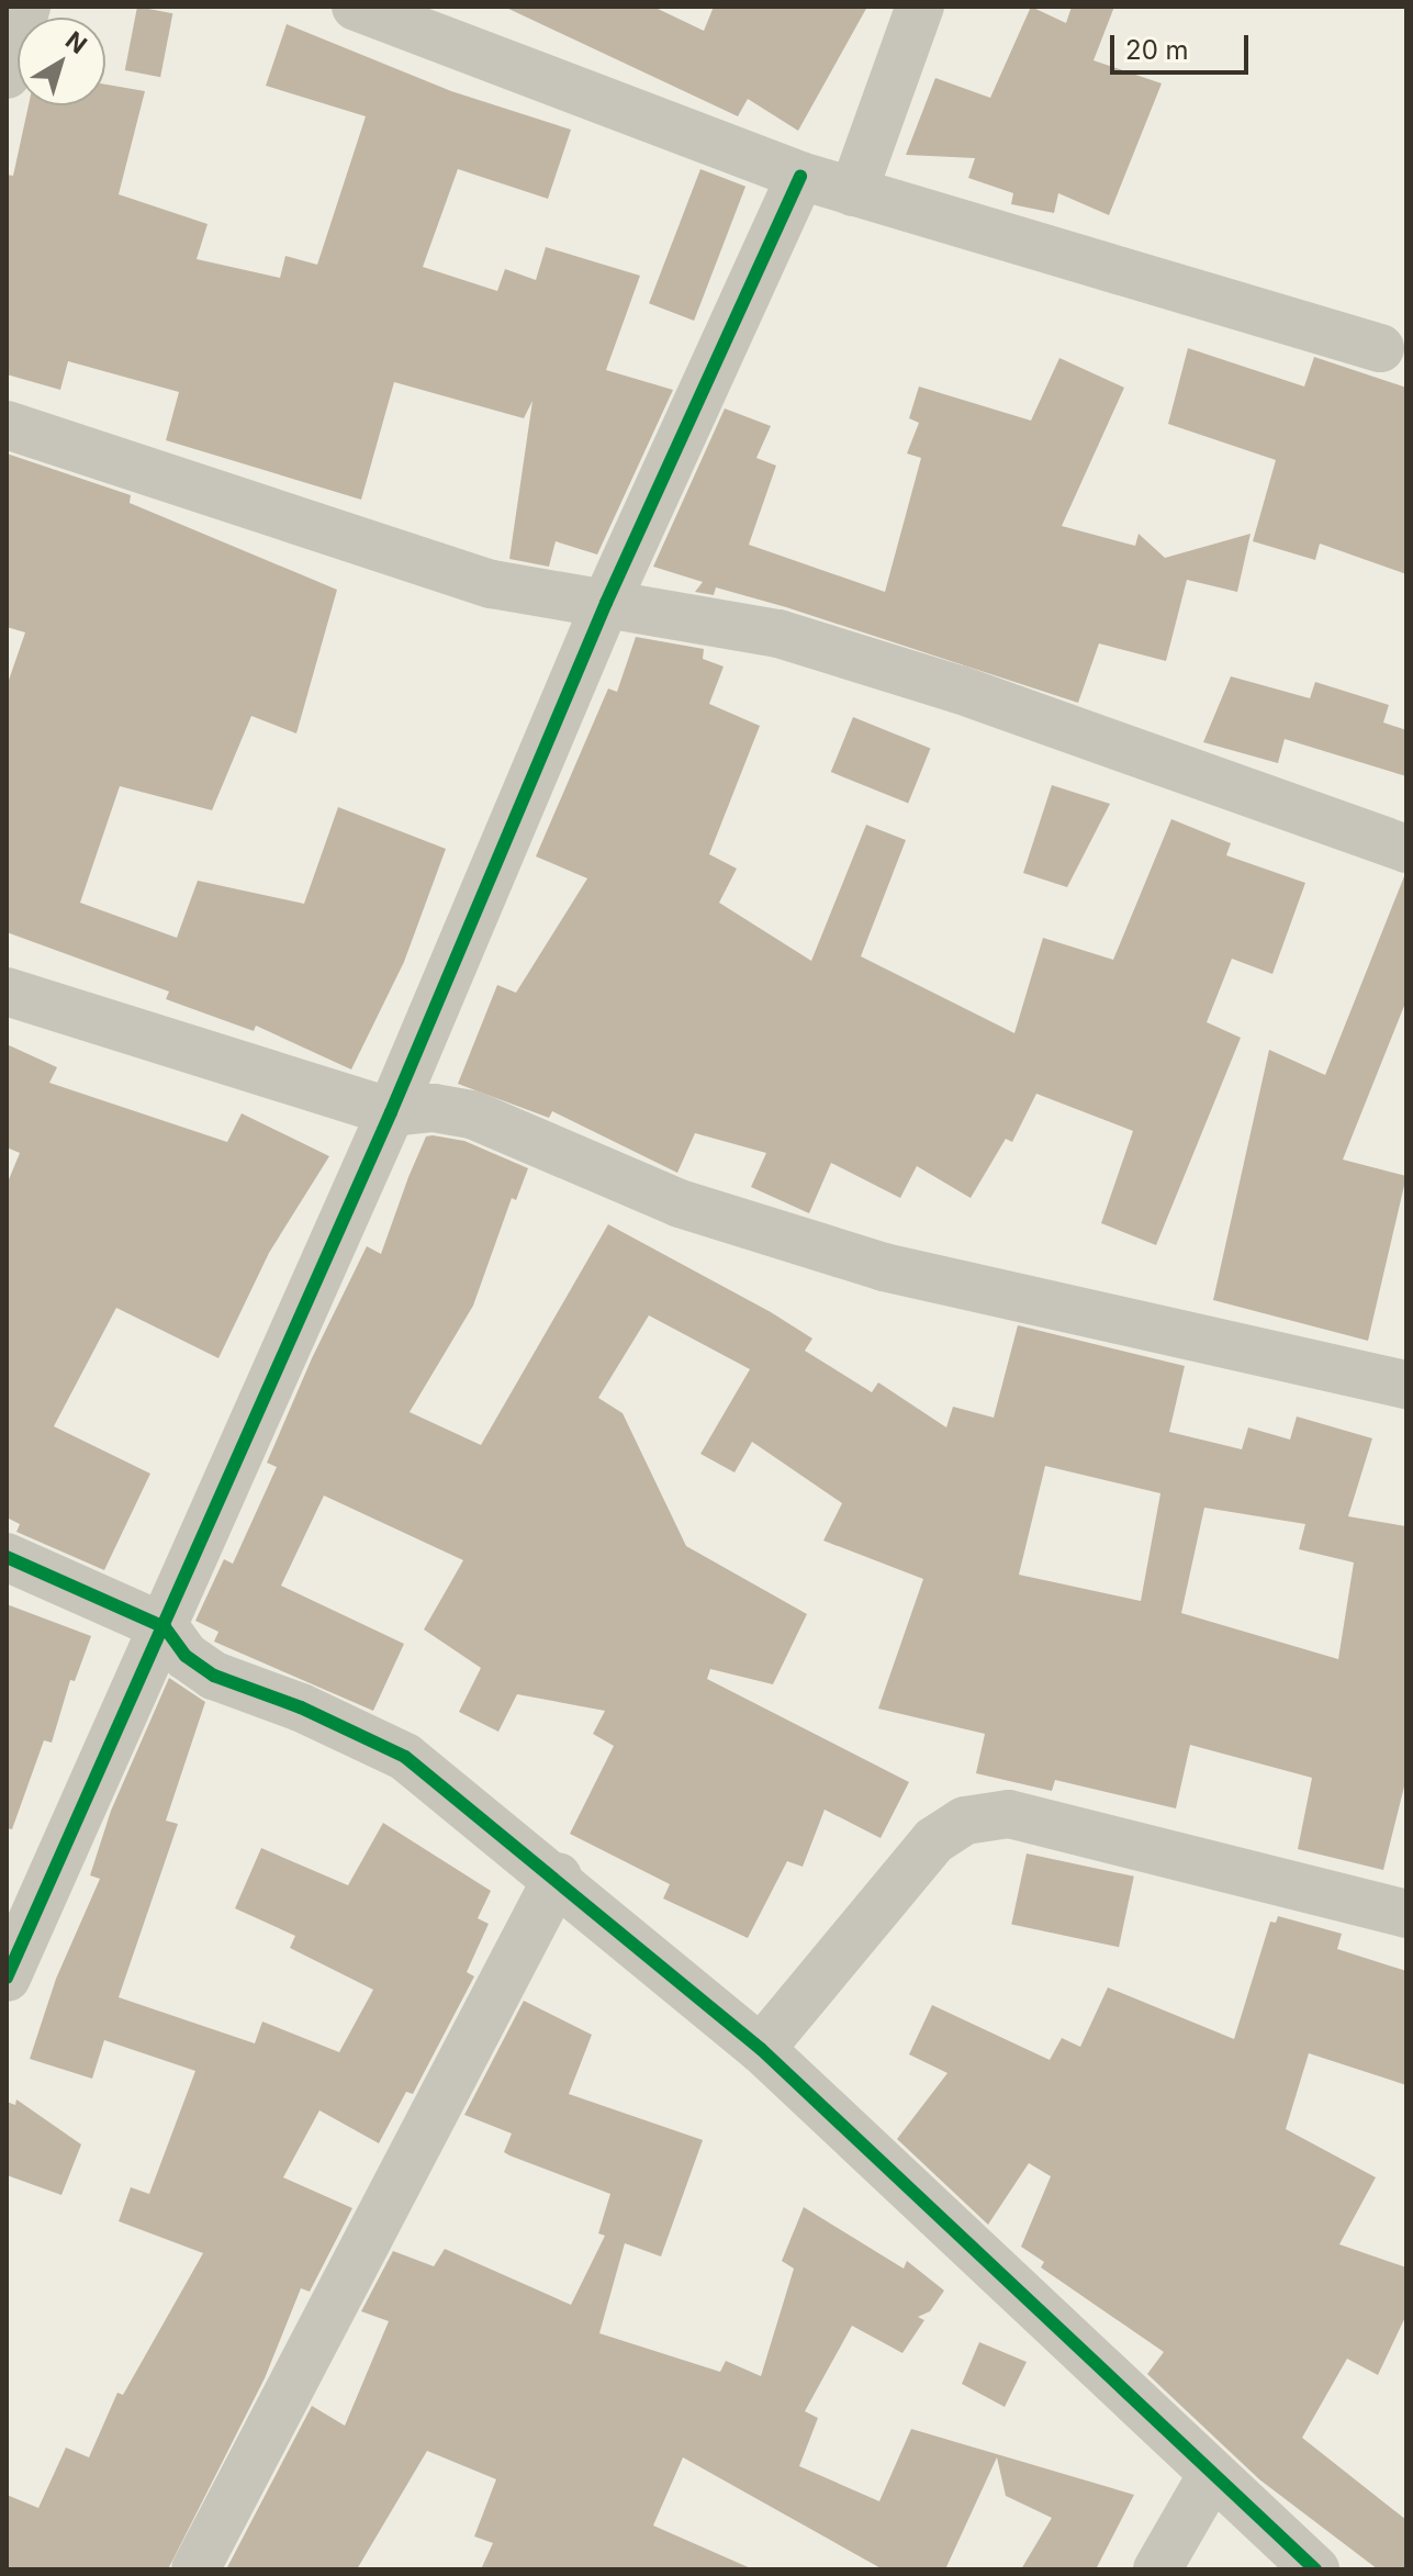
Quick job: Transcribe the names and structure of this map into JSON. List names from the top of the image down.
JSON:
{
  "scale_bar": "20 m",
  "north": "top right"
}
